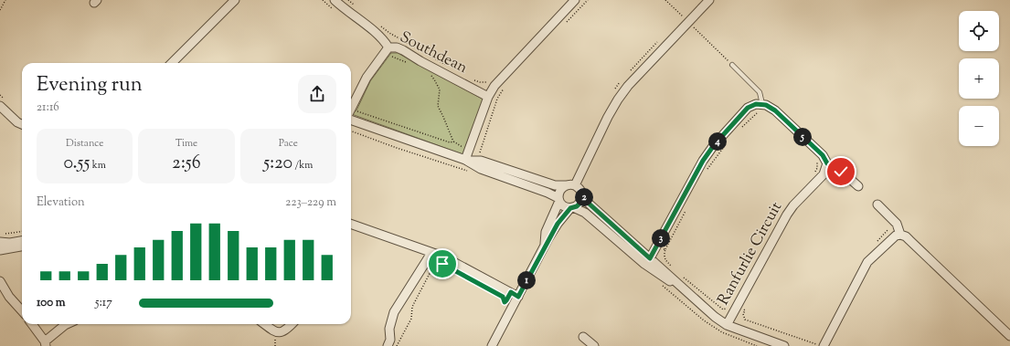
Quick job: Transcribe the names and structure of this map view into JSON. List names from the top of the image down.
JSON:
{
  "streets": {
    "street": ["Southdean", "Ranfurlie Circuit"]
  },
  "page": {
    "map_buttons": ["+", "−"],
    "heading": ["Evening run", "21:16"],
    "stats": [
      ["Distance", "0.55 km"],
      ["Time", "2:56"],
      ["Pace", "5:20 /km"]
    ],
    "pins": [
      "5",
      "4",
      "2",
      "3",
      "1"
    ],
    "chart": ["Elevation", "223–229 m"],
    "list": [
      {
        "name": "100 m",
        "note": "5:17"
      }
    ]
  }
}
